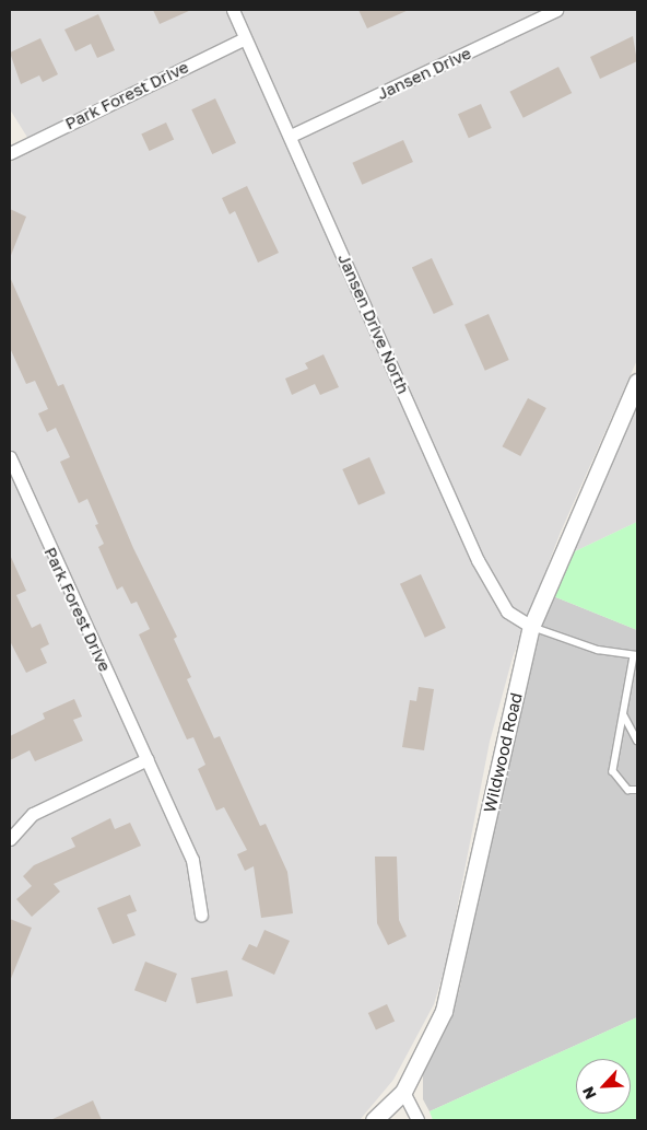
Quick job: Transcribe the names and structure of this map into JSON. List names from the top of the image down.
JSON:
{
  "streets": {
    "street": [
      "Jansen Drive",
      "Park Forest Drive",
      "Jansen Drive North",
      "Wildwood Road"
    ]
  },
  "crossings": [
    ["Jansen Drive", "Jansen Drive North"],
    ["Park Forest Drive", "Jansen Drive North"],
    ["Jansen Drive North", "Wildwood Road"]
  ],
  "north": "bottom left"
}
